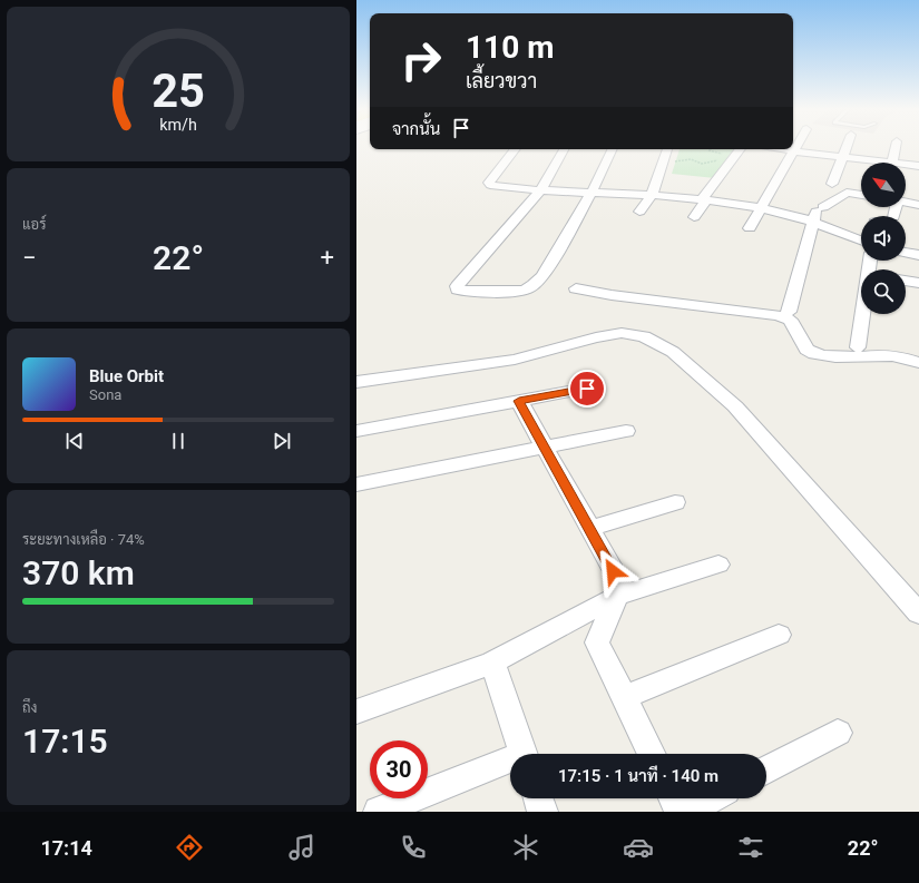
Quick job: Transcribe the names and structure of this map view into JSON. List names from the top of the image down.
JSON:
{
  "north": "top left",
  "page": {
    "turn": ["110 m", "เลี้ยวขวา"],
    "then": "จากนั้น",
    "tile": [
      "แอร์",
      ["ระยะทางเหลือ · 74%", "370 km"],
      ["ถึง", "17:15"]
    ],
    "heat": ["−", "22°", "+"],
    "song": ["Blue Orbit", "Sona"],
    "limit": "30",
    "trip": "17:15 · 1 นาที · 140 m",
    "tabs": ["17:14", "22°"],
    "gauge": ["25", "km/h"]
  }
}
